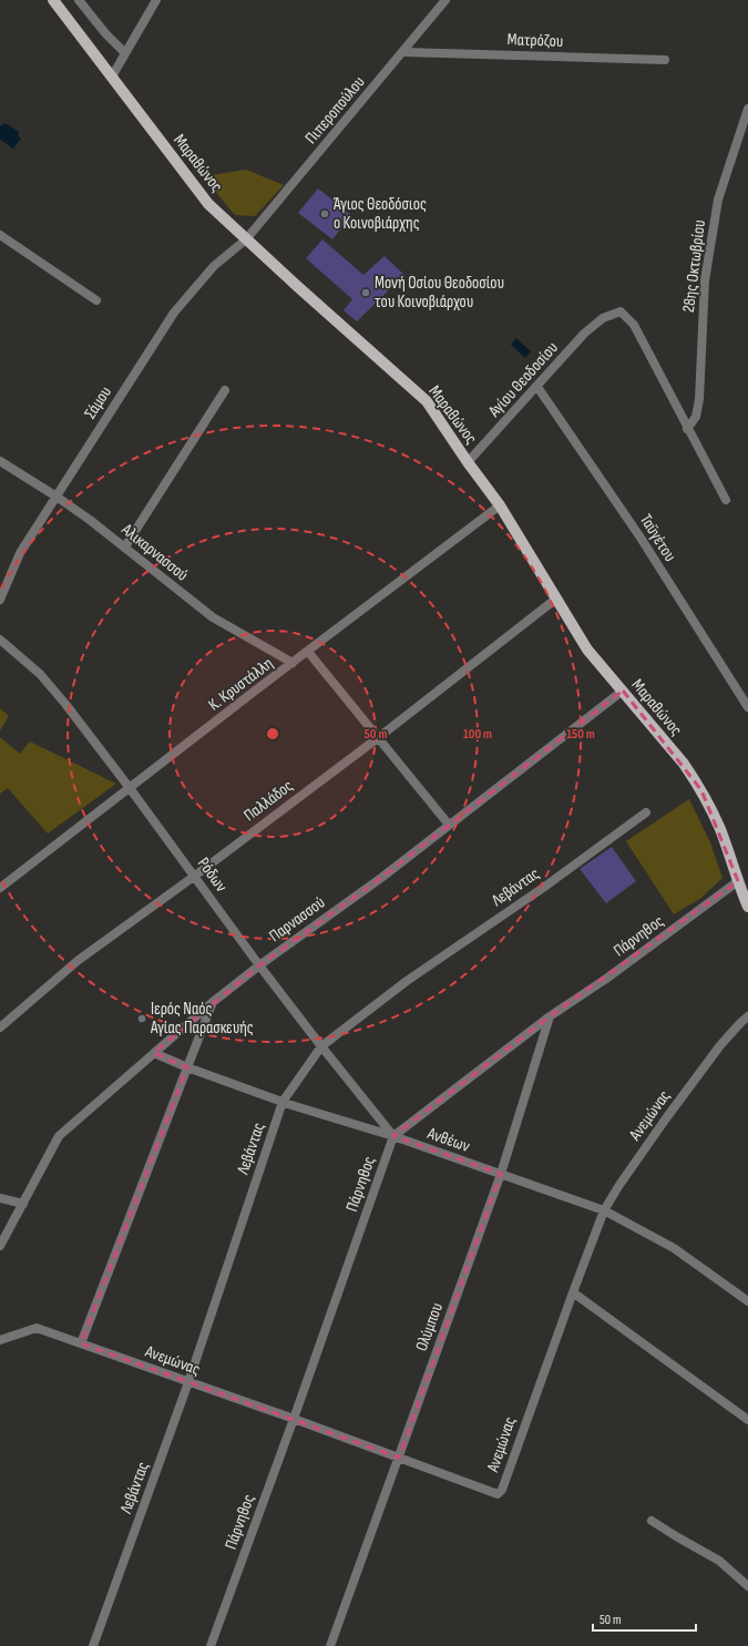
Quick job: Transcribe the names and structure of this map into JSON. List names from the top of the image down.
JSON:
{
  "streets": {
    "main road": ["Μαραθώνος"],
    "street": [
      "Ματρόζου",
      "Πιπεροπούλου",
      "28ης Οκτωβρίου",
      "Αγίου Θεοδοσίου",
      "Σάμου",
      "Ταϋγέτου",
      "Αλικαρνασσού",
      "Κ. Κρυστάλλη",
      "Παλλάδος",
      "Ρόδων",
      "Λεβάντας",
      "Παρνασσού",
      "Πάρνηθος",
      "Ανεμώνας",
      "Ανθέων",
      "Ολύμπου"
    ]
  },
  "crossings": [
    ["Ματρόζου", "Πιπεροπούλου"],
    ["Πιπεροπούλου", "Μαραθώνος"],
    ["Πιπεροπούλου", "Σάμου"],
    ["Μαραθώνος", "Αγίου Θεοδοσίου"],
    ["Μαραθώνος", "Σάμου"],
    ["Μαραθώνος", "Κ. Κρυστάλλη"],
    ["Μαραθώνος", "Παλλάδος"],
    ["Μαραθώνος", "Παρνασσού"],
    ["Μαραθώνος", "Πάρνηθος"],
    ["28ης Οκτωβρίου", "Αγίου Θεοδοσίου"],
    ["Αγίου Θεοδοσίου", "Ταϋγέτου"],
    ["Σάμου", "Αλικαρνασσού"],
    ["Αλικαρνασσού", "Κ. Κρυστάλλη"],
    ["Κ. Κρυστάλλη", "Ρόδων"],
    ["Παλλάδος", "Ρόδων"],
    ["Ρόδων", "Λεβάντας"],
    ["Ρόδων", "Παρνασσού"],
    ["Ρόδων", "Πάρνηθος"],
    ["Ρόδων", "Ανθέων"],
    ["Λεβάντας", "Ανεμώνας"],
    ["Λεβάντας", "Ανθέων"],
    ["Παρνασσού", "Ανθέων"],
    ["Πάρνηθος", "Ανεμώνας"],
    ["Πάρνηθος", "Ανθέων"],
    ["Πάρνηθος", "Ολύμπου"],
    ["Ανεμώνας", "Ανθέων"],
    ["Ανεμώνας", "Ολύμπου"],
    ["Ανθέων", "Ολύμπου"]
  ],
  "places": ["Άγιος Θεοδόσιος ο Κοινοβιάρχης", "Μονή Οσίου Θεοδοσίου του Κοινοβιάρχου", "Ιερός Ναός Αγίας Παρασκευής"],
  "scale_bar": "50 m",
  "rings": ["50 m", "100 m", "150 m"]
}
